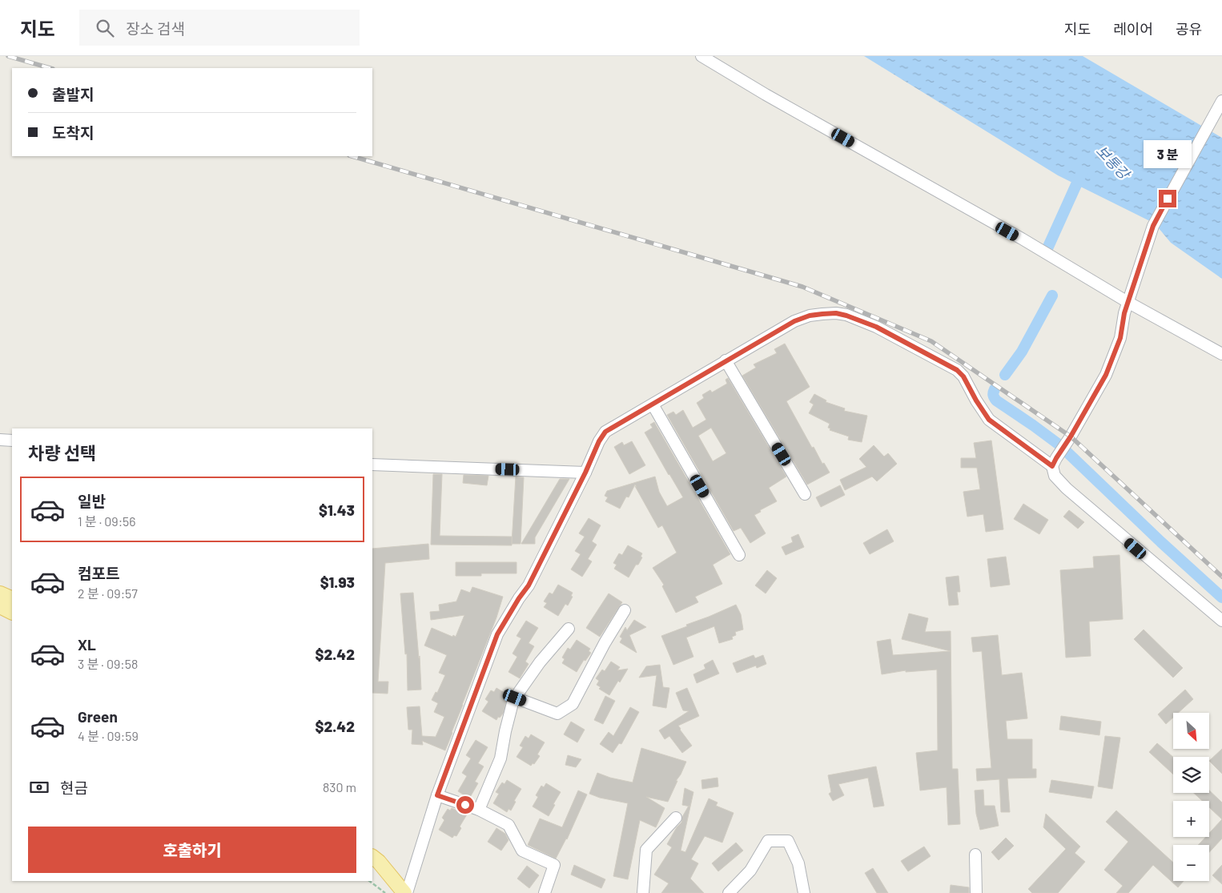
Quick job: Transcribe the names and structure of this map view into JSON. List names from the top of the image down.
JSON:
{
  "water": ["보통강"],
  "north": "bottom right",
  "page": {
    "header": "지도",
    "search": "장소 검색",
    "nav": ["지도", "레이어", "공유"],
    "banner": ["출발지", "도착지"],
    "bubble": "3 분",
    "heading": "차량 선택",
    "list": [
      {
        "name": "일반",
        "note": "1 분 · 09:56",
        "value": "$1.43"
      },
      {
        "name": "컴포트",
        "note": "2 분 · 09:57",
        "value": "$1.93"
      },
      {
        "name": "XL",
        "note": "3 분 · 09:58",
        "value": "$2.42"
      },
      {
        "name": "Green",
        "note": "4 분 · 09:59",
        "value": "$2.42"
      }
    ],
    "map_buttons": ["+", "−"],
    "pay": ["현금", "830 m"],
    "buttons": "호출하기"
  }
}
